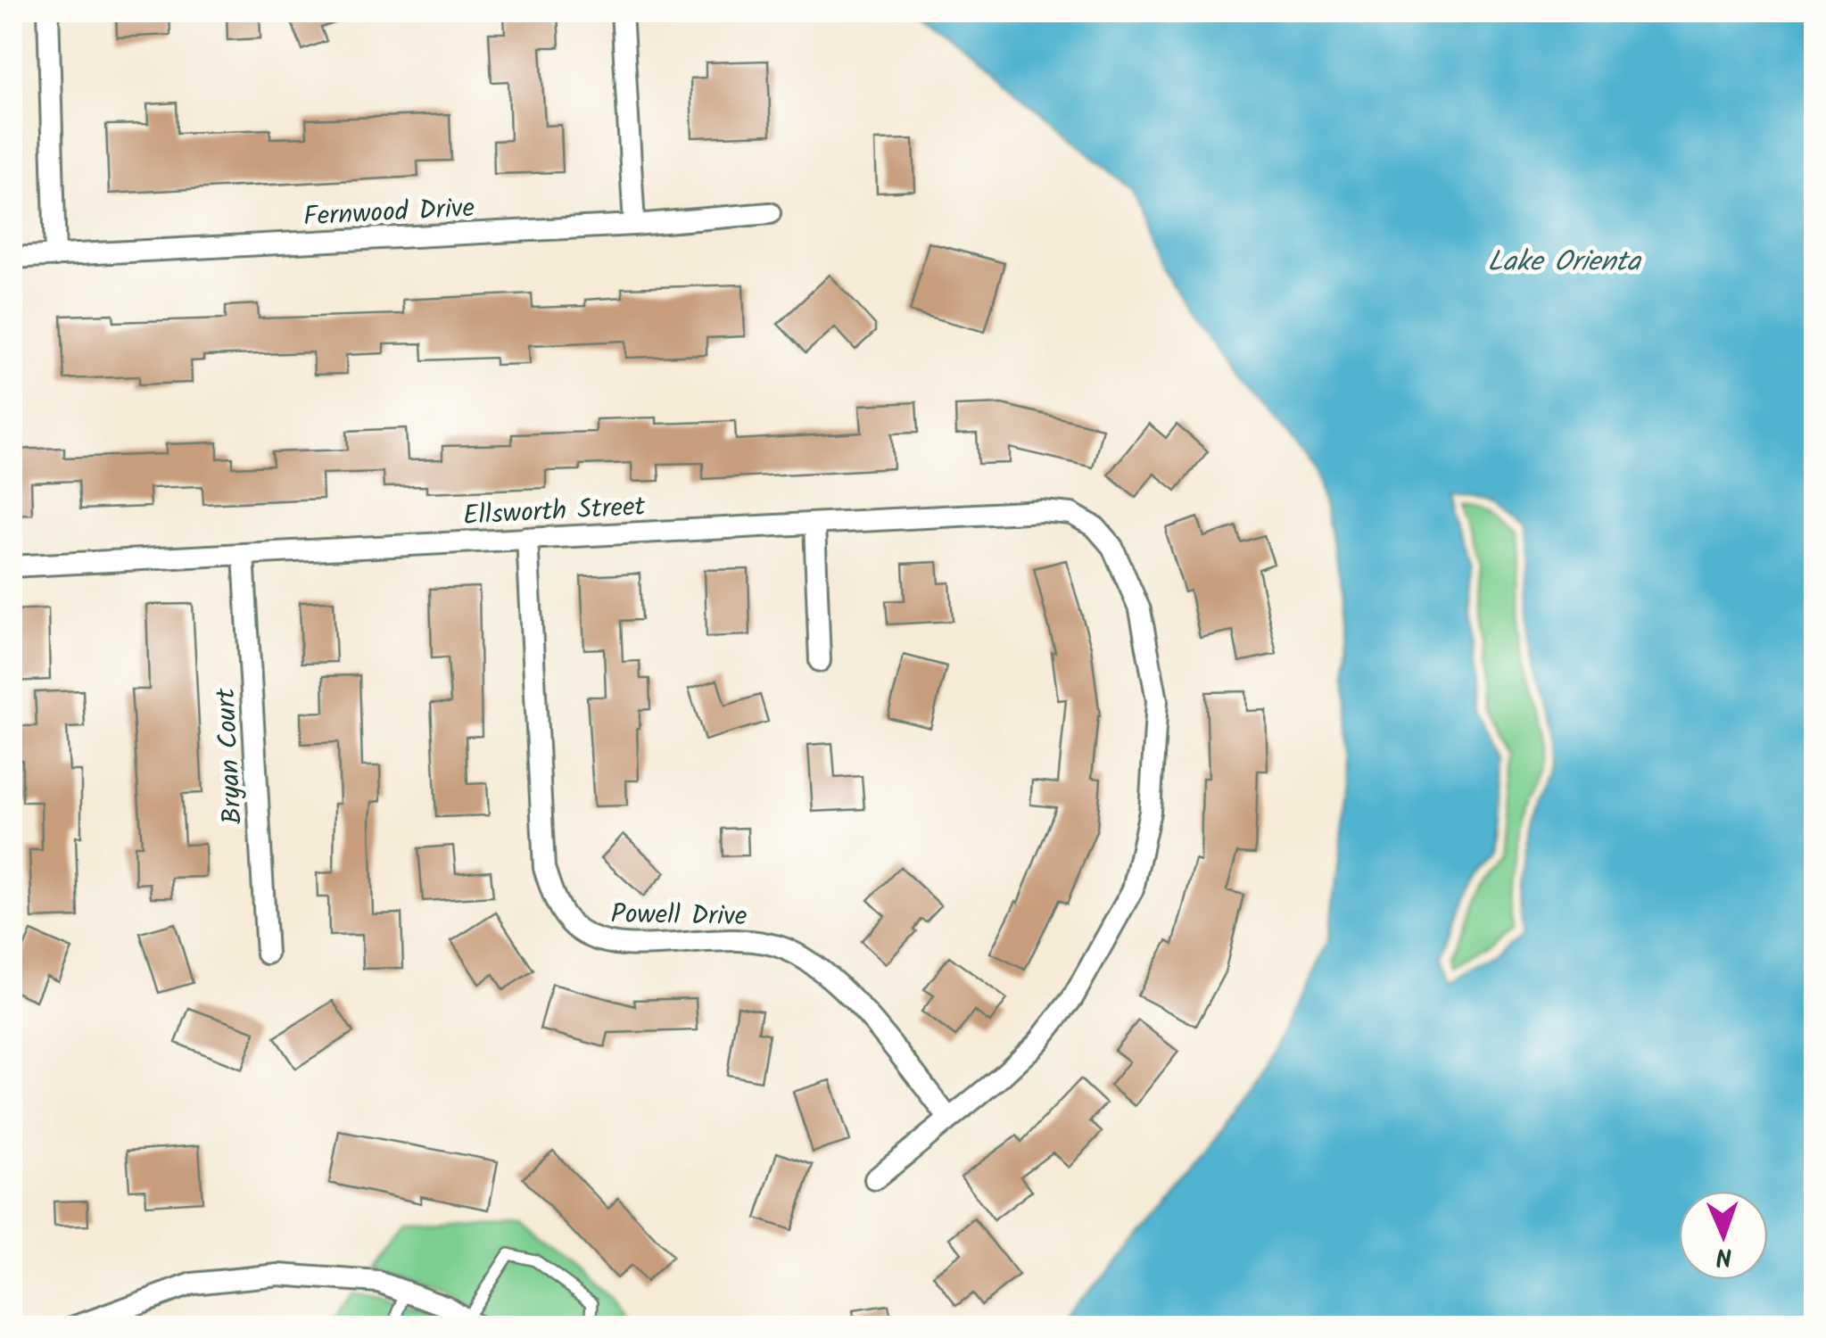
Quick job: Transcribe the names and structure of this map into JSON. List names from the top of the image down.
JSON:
{
  "streets": {
    "street": [
      "Fernwood Drive",
      "Ellsworth Street",
      "Bryan Court",
      "Powell Drive"
    ]
  },
  "crossings": [
    ["Ellsworth Street", "Bryan Court"],
    ["Ellsworth Street", "Powell Drive"]
  ],
  "water": ["Lake Orienta"],
  "north": "bottom"
}
